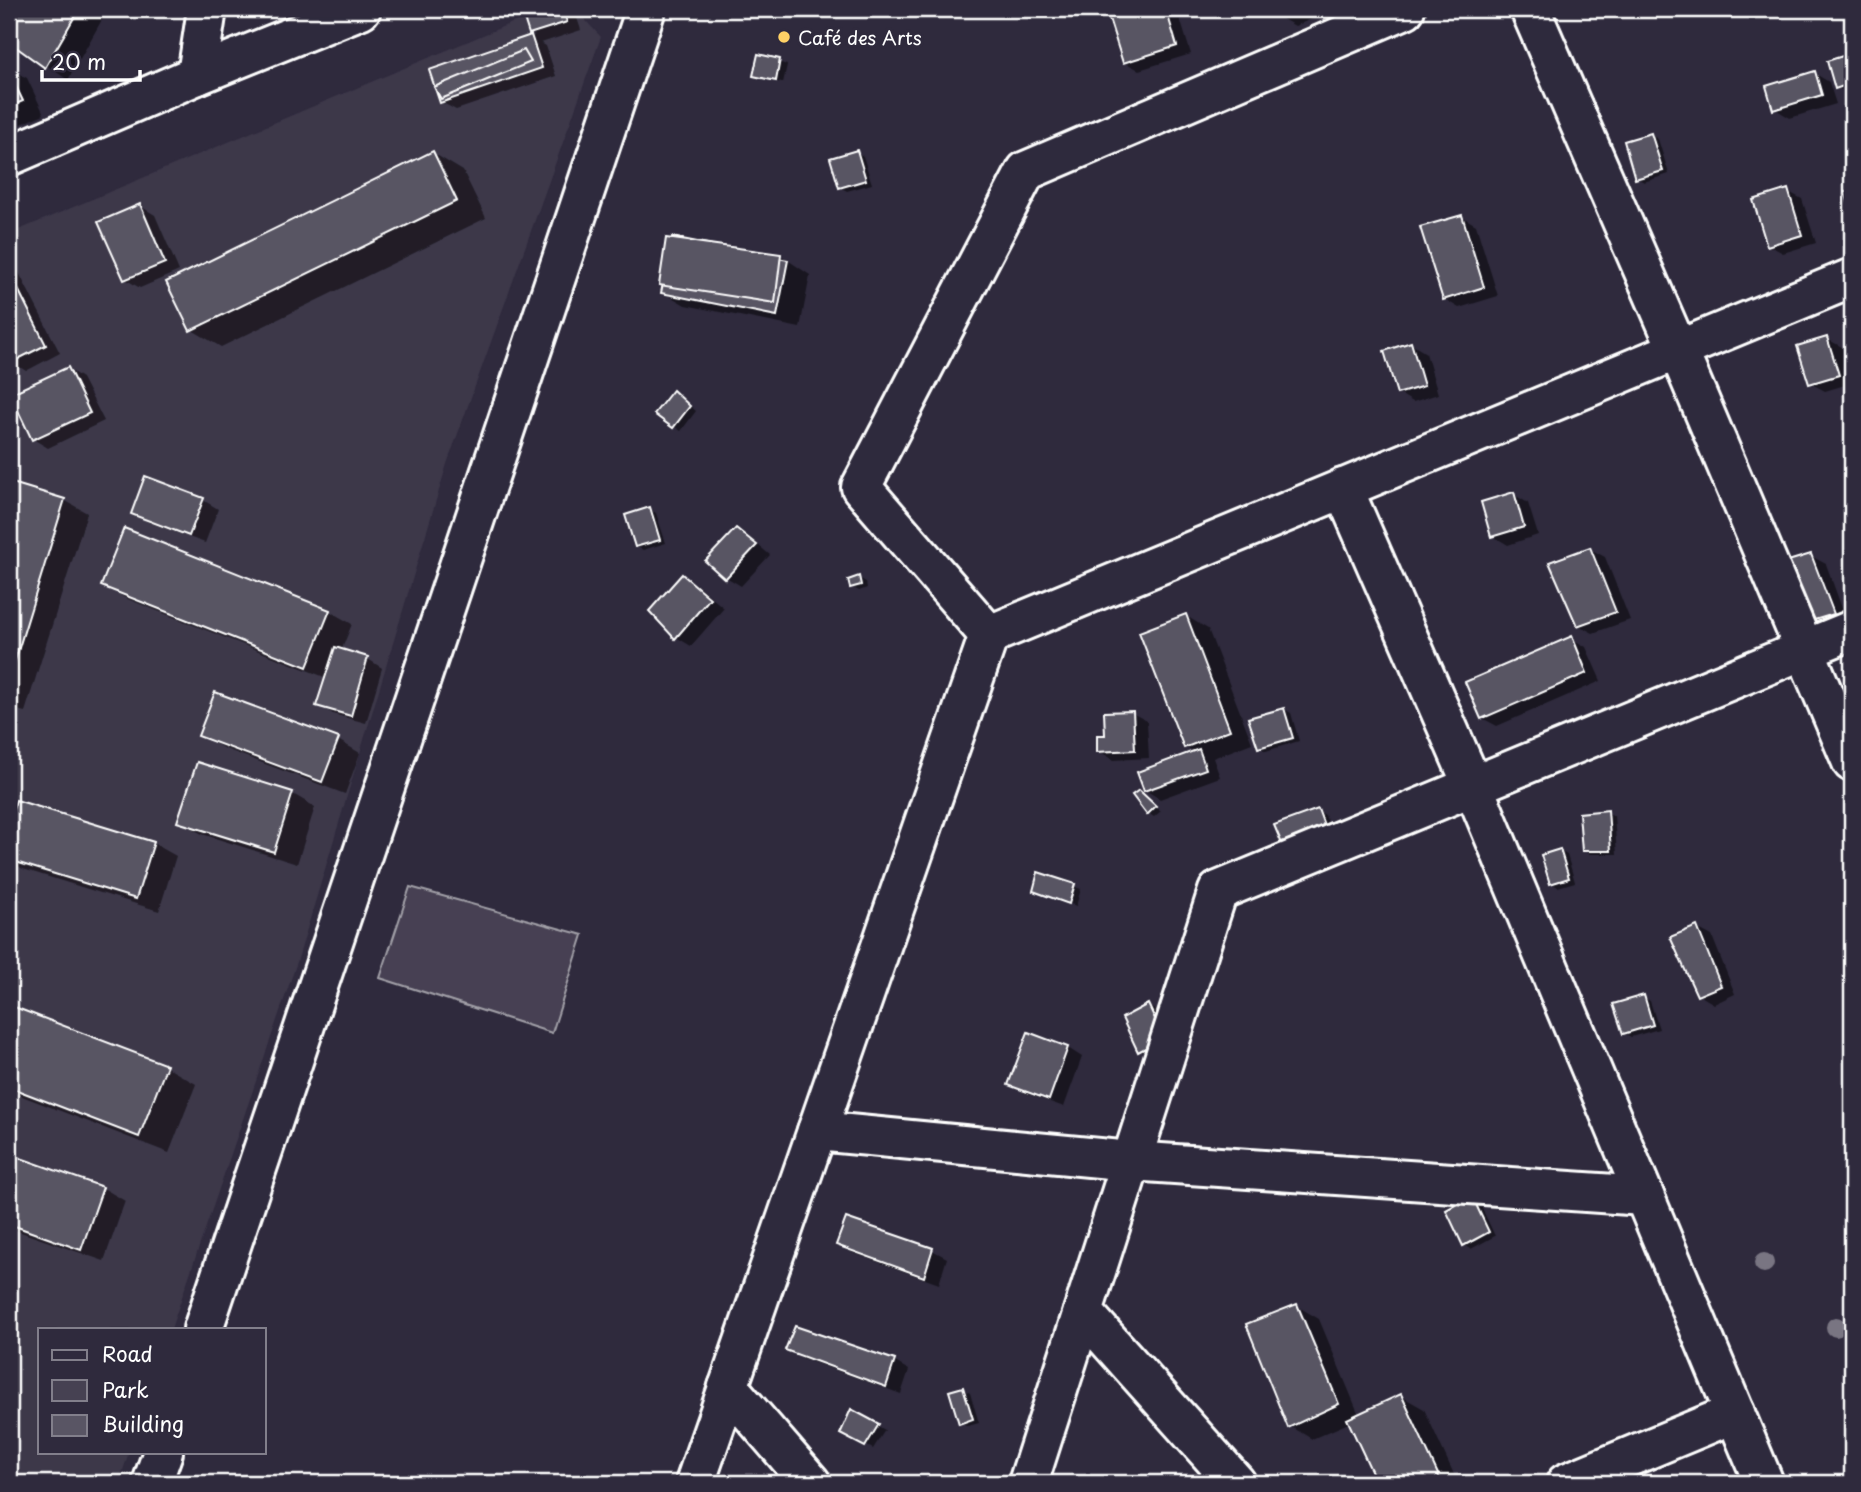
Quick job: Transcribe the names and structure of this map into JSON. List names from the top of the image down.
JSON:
{
  "places": ["Café des Arts"],
  "legend": ["Road", "Park", "Building"],
  "scale_bar": "20 m"
}
